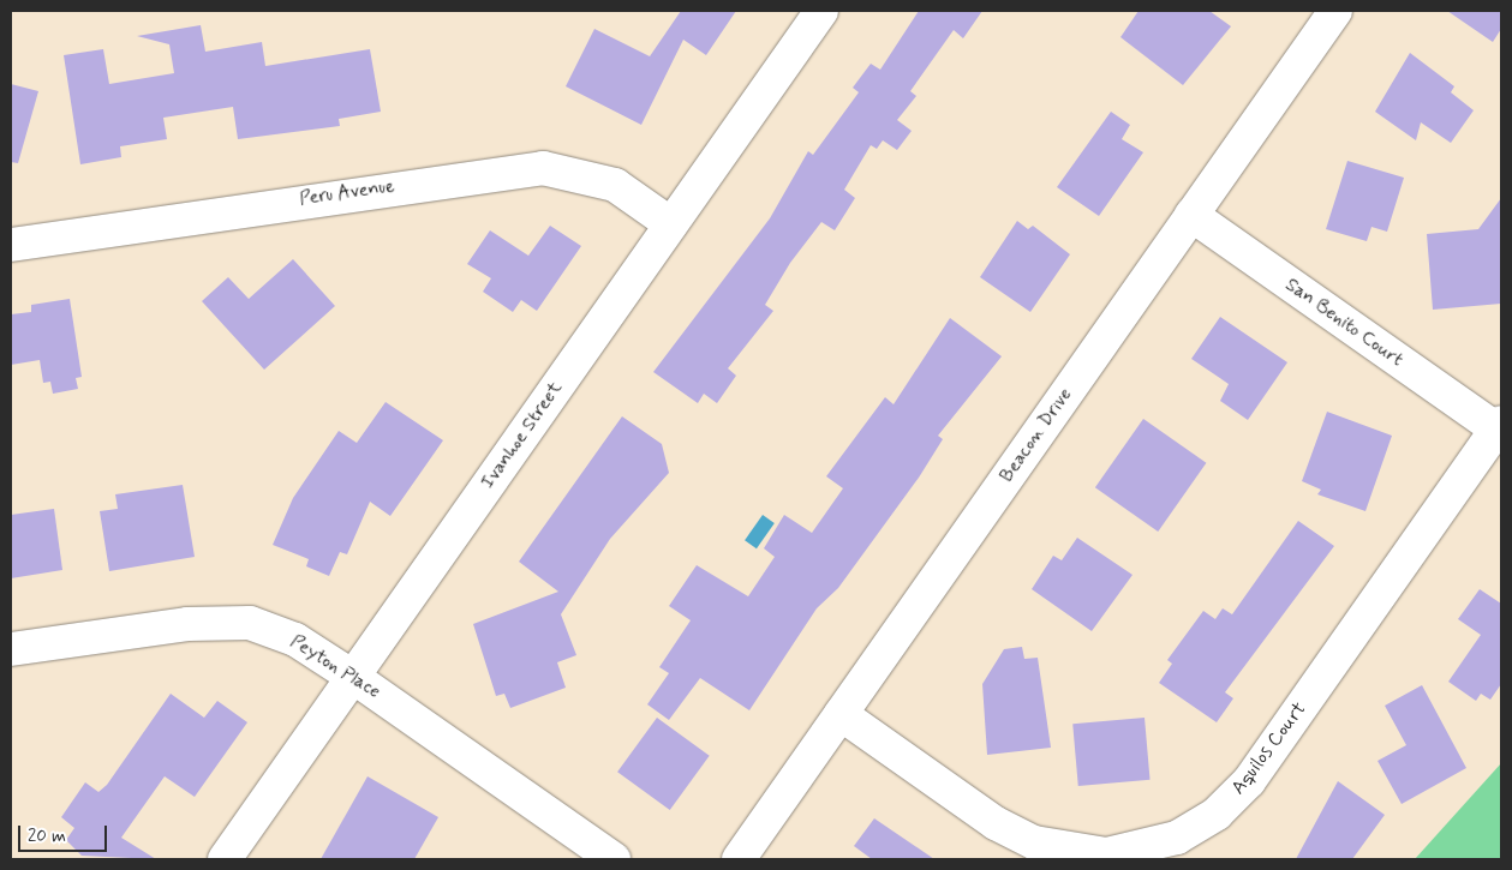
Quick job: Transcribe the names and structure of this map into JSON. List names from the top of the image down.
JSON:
{
  "streets": {
    "street": [
      "Peru Avenue",
      "San Benito Court",
      "Ivanhoe Street",
      "Beacon Drive",
      "Peyton Place",
      "Aquilos Court"
    ]
  },
  "crossings": [
    ["Peru Avenue", "Ivanhoe Street"],
    ["San Benito Court", "Beacon Drive"],
    ["San Benito Court", "Aquilos Court"],
    ["Ivanhoe Street", "Peyton Place"],
    ["Beacon Drive", "Aquilos Court"]
  ],
  "scale_bar": "20 m"
}
